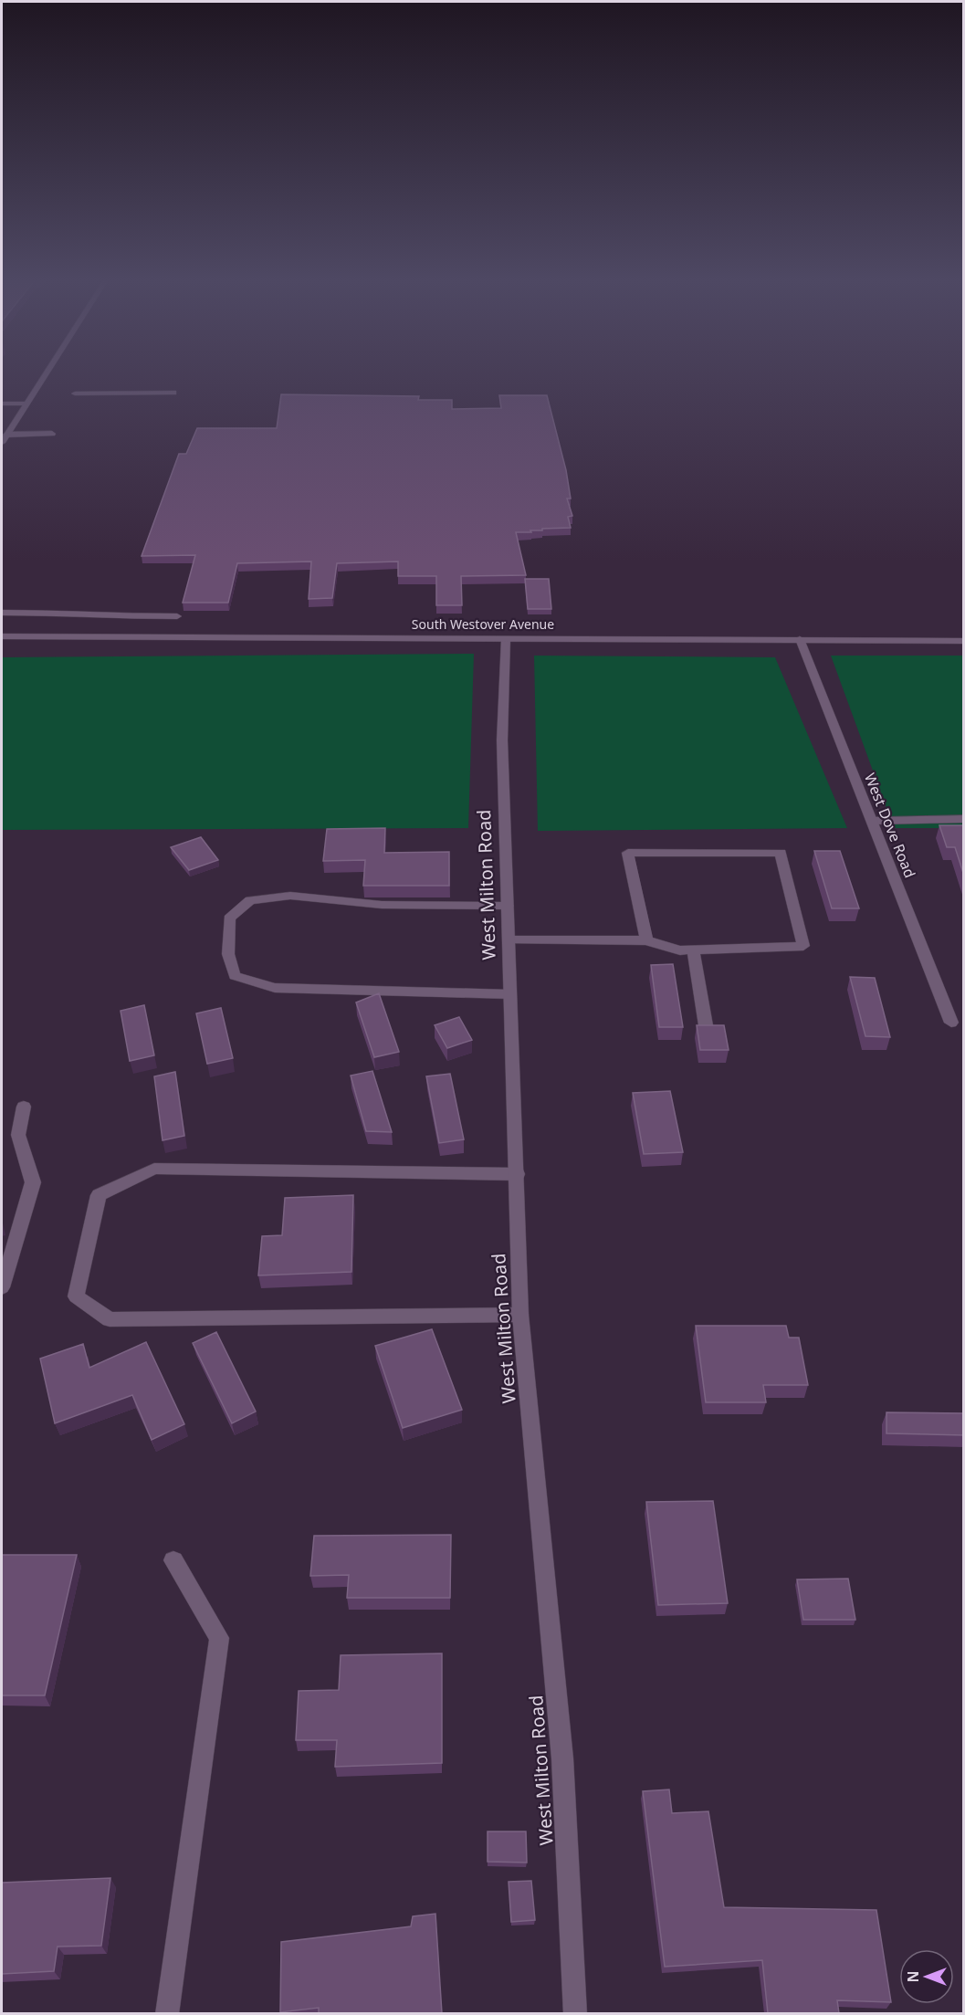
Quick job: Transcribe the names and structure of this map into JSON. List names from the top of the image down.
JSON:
{
  "streets": {
    "street": ["South Westover Avenue", "West Dove Road", "West Milton Road"]
  },
  "crossings": [
    ["South Westover Avenue", "West Dove Road"],
    ["South Westover Avenue", "West Milton Road"]
  ],
  "north": "left"
}
